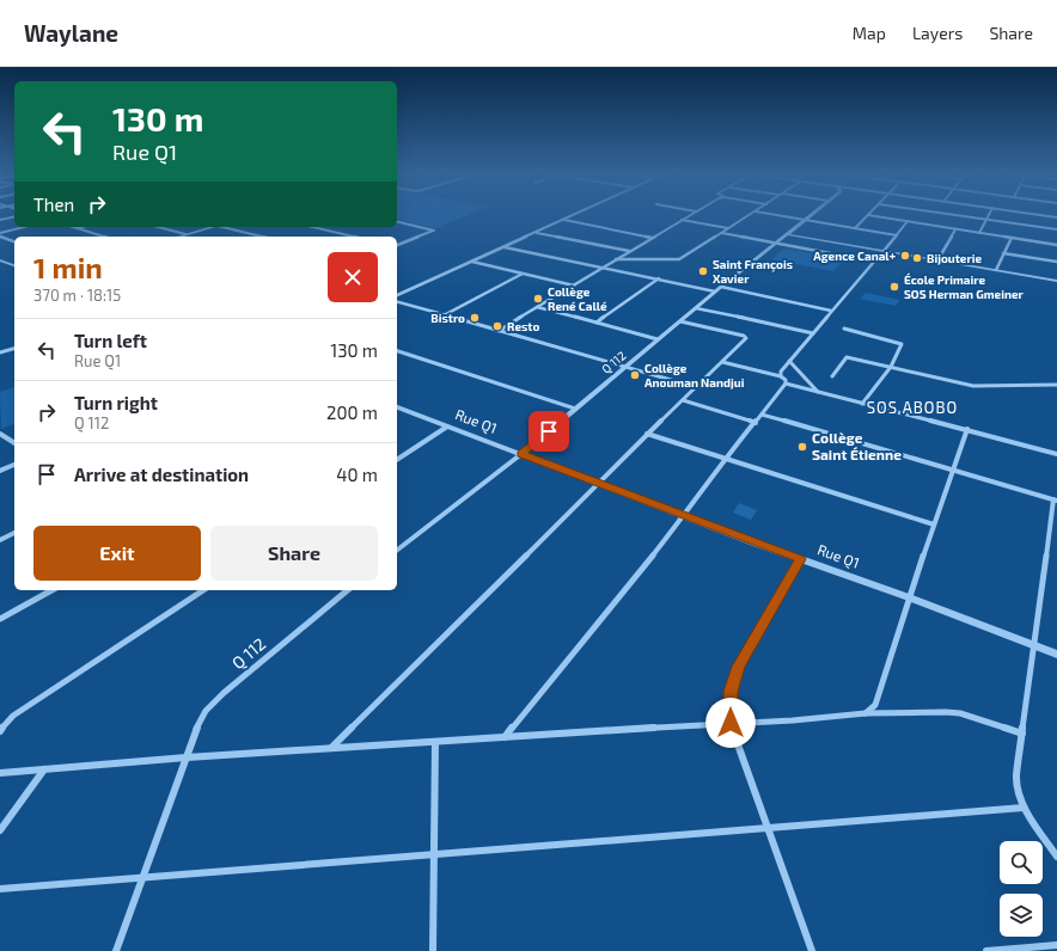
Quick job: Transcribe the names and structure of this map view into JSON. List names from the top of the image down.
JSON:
{
  "streets": {
    "street": ["Q 112", "Rue Q1"]
  },
  "crossings": [
    ["Q 112", "Rue Q1"]
  ],
  "districts": ["SOS ABOBO"],
  "places": [
    "Agence Canal+",
    "Bijouterie",
    "Saint François Xavier",
    "École Primaire SOS Herman Gmeiner",
    "Collège René Callé",
    "Bistro",
    "Resto",
    "Collège Anouman Nandjui",
    "Collège Saint Étienne"
  ],
  "page": {
    "header": "Waylane",
    "nav": ["Map", "Layers", "Share"],
    "turn": ["130 m", "Rue Q1"],
    "then": "Then",
    "heading": ["1 min", "370 m · 18:15"],
    "list": [
      {
        "name": "Turn left",
        "note": "Rue Q1",
        "value": "130 m"
      },
      {
        "name": "Turn right",
        "note": "Q 112",
        "value": "200 m"
      },
      {
        "name": "Arrive at destination",
        "value": "40 m"
      }
    ],
    "buttons": ["Exit", "Share"]
  }
}
